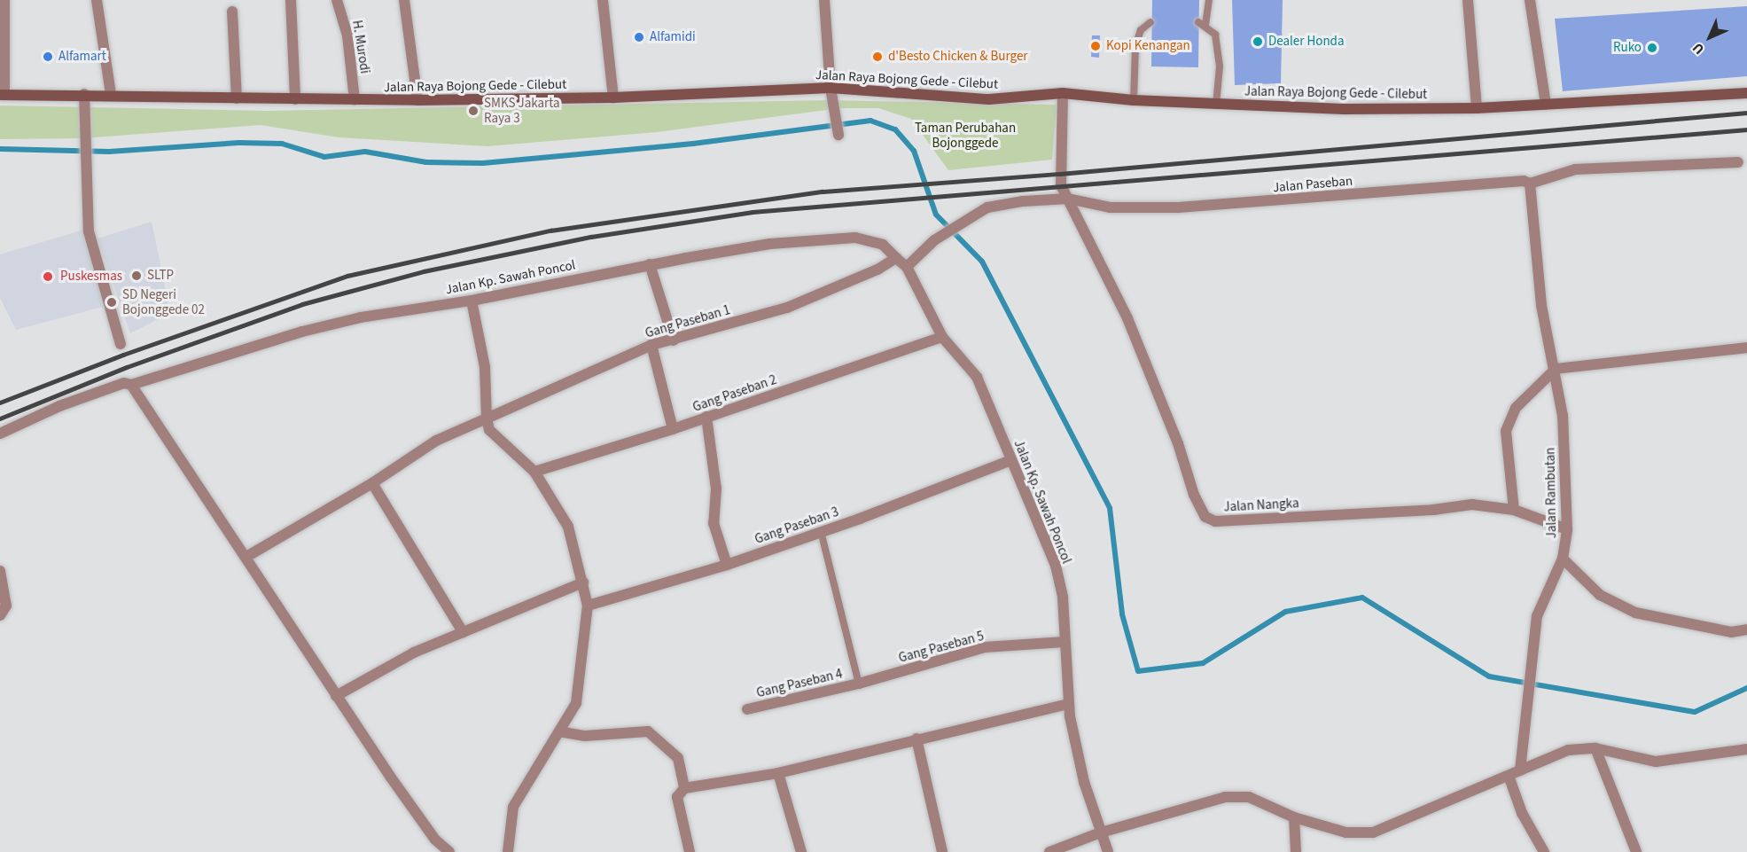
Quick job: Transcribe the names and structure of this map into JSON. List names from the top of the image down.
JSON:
{
  "streets": {
    "main road": ["Jalan Raya Bojong Gede - Cilebut"],
    "street": [
      "H. Murodi",
      "Jalan Paseban",
      "Jalan Kp. Sawah Poncol",
      "Gang Paseban 1",
      "Gang Paseban 2",
      "Jalan Rambutan",
      "Jalan Nangka",
      "Gang Paseban 3",
      "Gang Paseban 5",
      "Gang Paseban 4"
    ]
  },
  "crossings": [
    ["H. Murodi", "Jalan Raya Bojong Gede - Cilebut"],
    ["Jalan Raya Bojong Gede - Cilebut", "Jalan Nangka"],
    ["Jalan Paseban", "Jalan Kp. Sawah Poncol"],
    ["Jalan Paseban", "Jalan Rambutan"],
    ["Jalan Paseban", "Jalan Nangka"],
    ["Jalan Kp. Sawah Poncol", "Gang Paseban 1"],
    ["Jalan Kp. Sawah Poncol", "Gang Paseban 2"],
    ["Jalan Kp. Sawah Poncol", "Gang Paseban 3"],
    ["Jalan Kp. Sawah Poncol", "Gang Paseban 5"],
    ["Jalan Rambutan", "Jalan Nangka"],
    ["Gang Paseban 5", "Gang Paseban 4"]
  ],
  "parks": ["Taman Perubahan Bojonggede"],
  "places": [
    "Alfamidi",
    "Dealer Honda",
    "Kopi Kenangan",
    "Ruko",
    "Alfamart",
    "d'Besto Chicken & Burger",
    "SMKS Jakarta Raya 3",
    "SLTP",
    "Puskesmas",
    "SD Negeri Bojonggede 02"
  ],
  "north": "bottom left"
}
